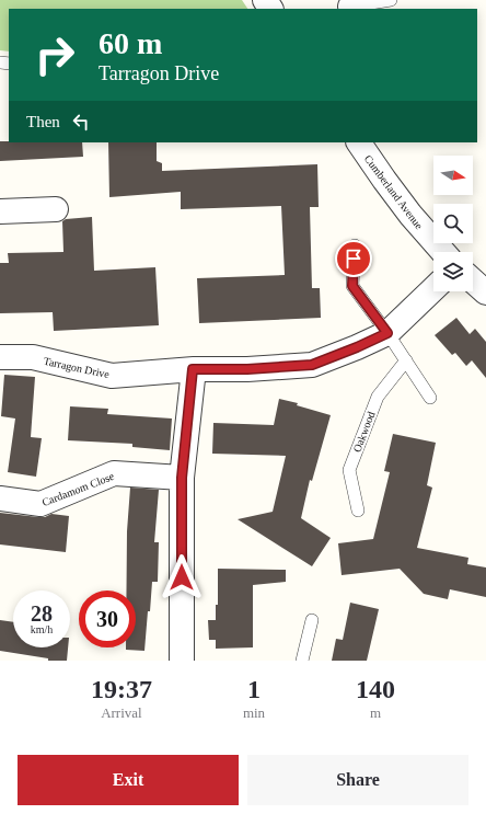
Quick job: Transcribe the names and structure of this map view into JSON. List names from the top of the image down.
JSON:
{
  "streets": {
    "street": ["Cumberland Avenue", "Tarragon Drive", "Cardamom Close"],
    "lane": ["Oakwood"]
  },
  "north": "right",
  "page": {
    "turn": ["60 m", "Tarragon Drive"],
    "then": "Then",
    "speed": "28 km/h",
    "limit": "30",
    "eta": [
      "19:37",
      "Arrival",
      "1",
      "min",
      "140",
      "m"
    ],
    "buttons": ["Exit", "Share"]
  }
}
